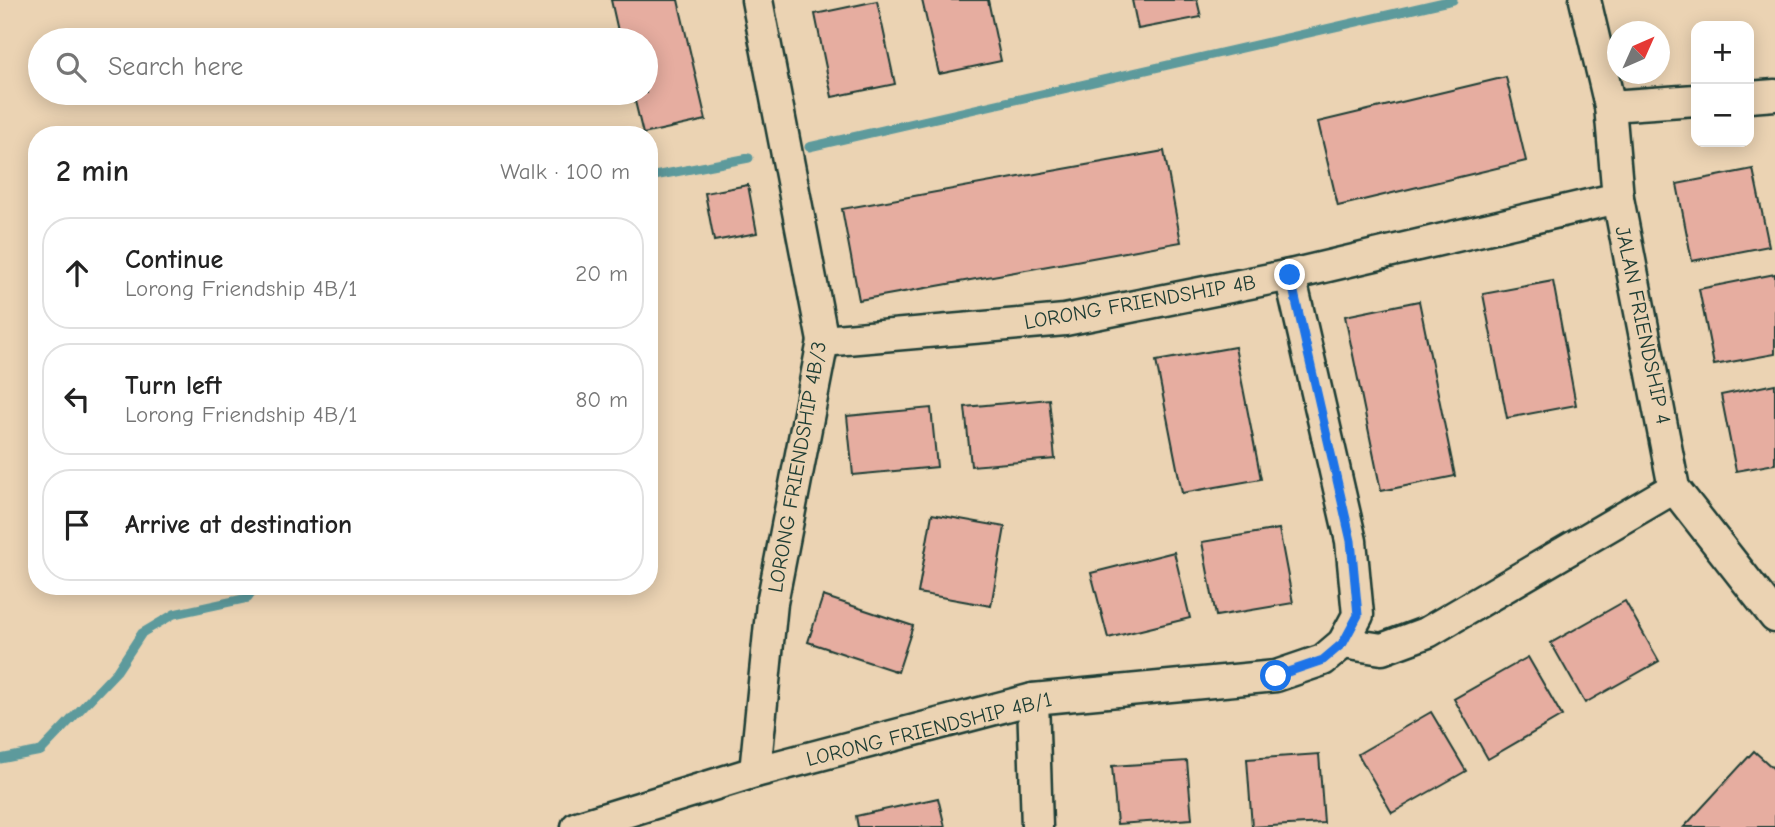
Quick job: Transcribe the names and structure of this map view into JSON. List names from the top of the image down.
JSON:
{
  "streets": {
    "street": [
      "LORONG FRIENDSHIP 4B",
      "JALAN FRIENDSHIP 4",
      "LORONG FRIENDSHIP 4B/3",
      "LORONG FRIENDSHIP 4B/1"
    ]
  },
  "crossings": [
    ["LORONG FRIENDSHIP 4B", "JALAN FRIENDSHIP 4"],
    ["LORONG FRIENDSHIP 4B", "LORONG FRIENDSHIP 4B/3"],
    ["LORONG FRIENDSHIP 4B", "LORONG FRIENDSHIP 4B/1"],
    ["LORONG FRIENDSHIP 4B/3", "LORONG FRIENDSHIP 4B/1"]
  ],
  "north": "top right",
  "page": {
    "map_buttons": ["+", "−"],
    "search": "Search here",
    "heading": ["2 min", "Walk · 100 m"],
    "list": [
      ["Continue", "Lorong Friendship 4B/1", "20 m"],
      ["Turn left", "Lorong Friendship 4B/1", "80 m"],
      "Arrive at destination"
    ]
  }
}
